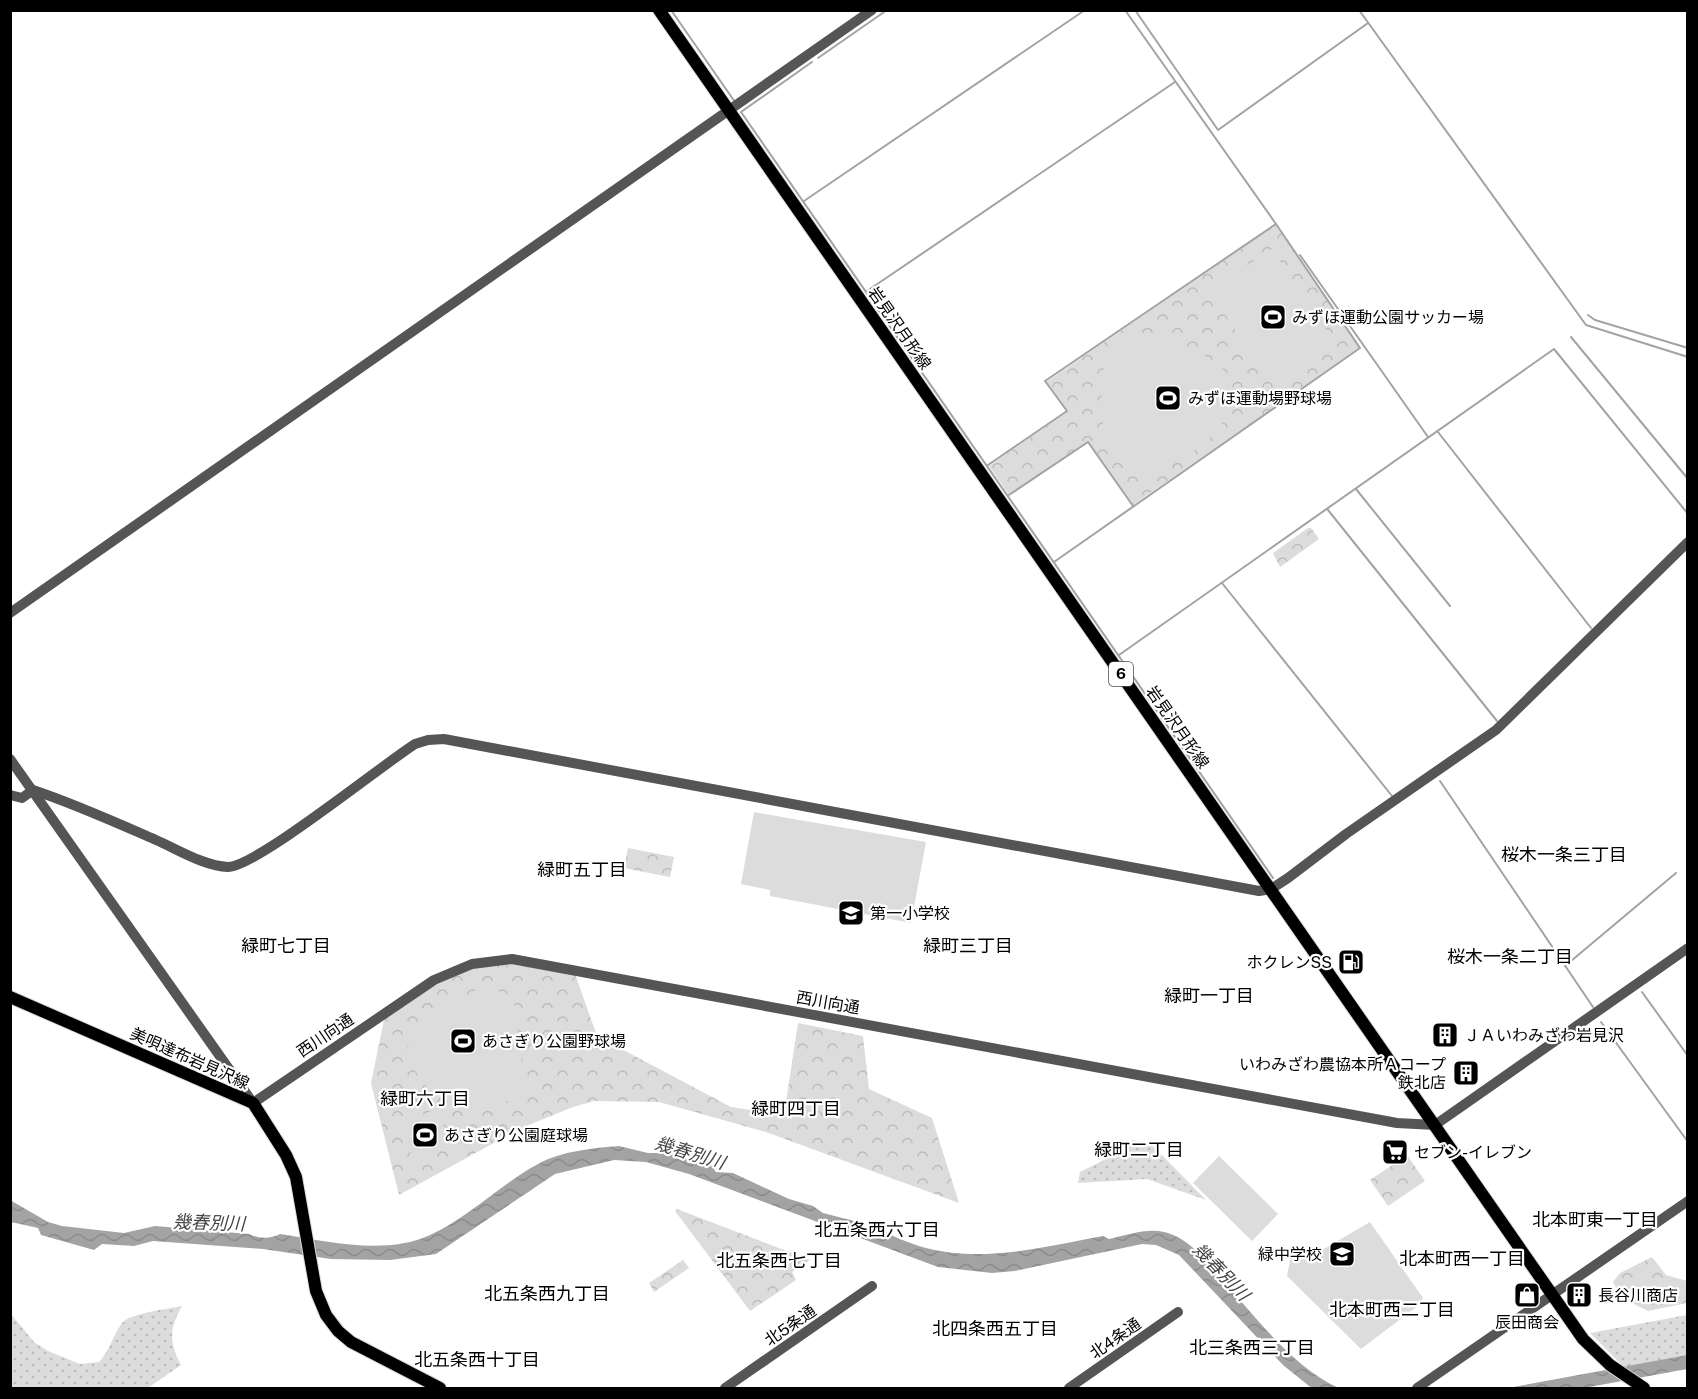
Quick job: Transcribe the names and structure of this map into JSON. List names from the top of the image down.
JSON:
{
  "streets": {
    "main road": ["岩見沢月形線", "6", "美唄達布岩見沢線"],
    "street": ["西川向通", "北5条通", "北4条通"]
  },
  "crossings": [
    ["岩見沢月形線", "西川向通"],
    ["西川向通", "美唄達布岩見沢線"]
  ],
  "districts": [
    "桜木一条三丁目",
    "緑町五丁目",
    "緑町七丁目",
    "緑町三丁目",
    "桜木一条二丁目",
    "緑町一丁目",
    "緑町六丁目",
    "緑町四丁目",
    "緑町二丁目",
    "北本町東一丁目",
    "北五条西六丁目",
    "北本町西一丁目",
    "北五条西七丁目",
    "北五条西九丁目",
    "北本町西二丁目",
    "北四条西五丁目",
    "北三条西三丁目",
    "北五条西十丁目"
  ],
  "water": ["幾春別川"],
  "places": {
    "sports": [
      "みずほ運動公園サッカー場",
      "みずほ運動場野球場",
      "あさぎり公園野球場",
      "あさぎり公園庭球場"
    ],
    "school or university": ["第一小学校", "緑中学校"],
    "fuel station": ["ホクレンSS"],
    "building": ["ＪＡいわみざわ岩見沢", "いわみざわ農協本所Ａコープ 鉄北店", "長谷川商店"],
    "supermarket": ["セブン-イレブン"],
    "shop": ["辰田商会"]
  }
}
